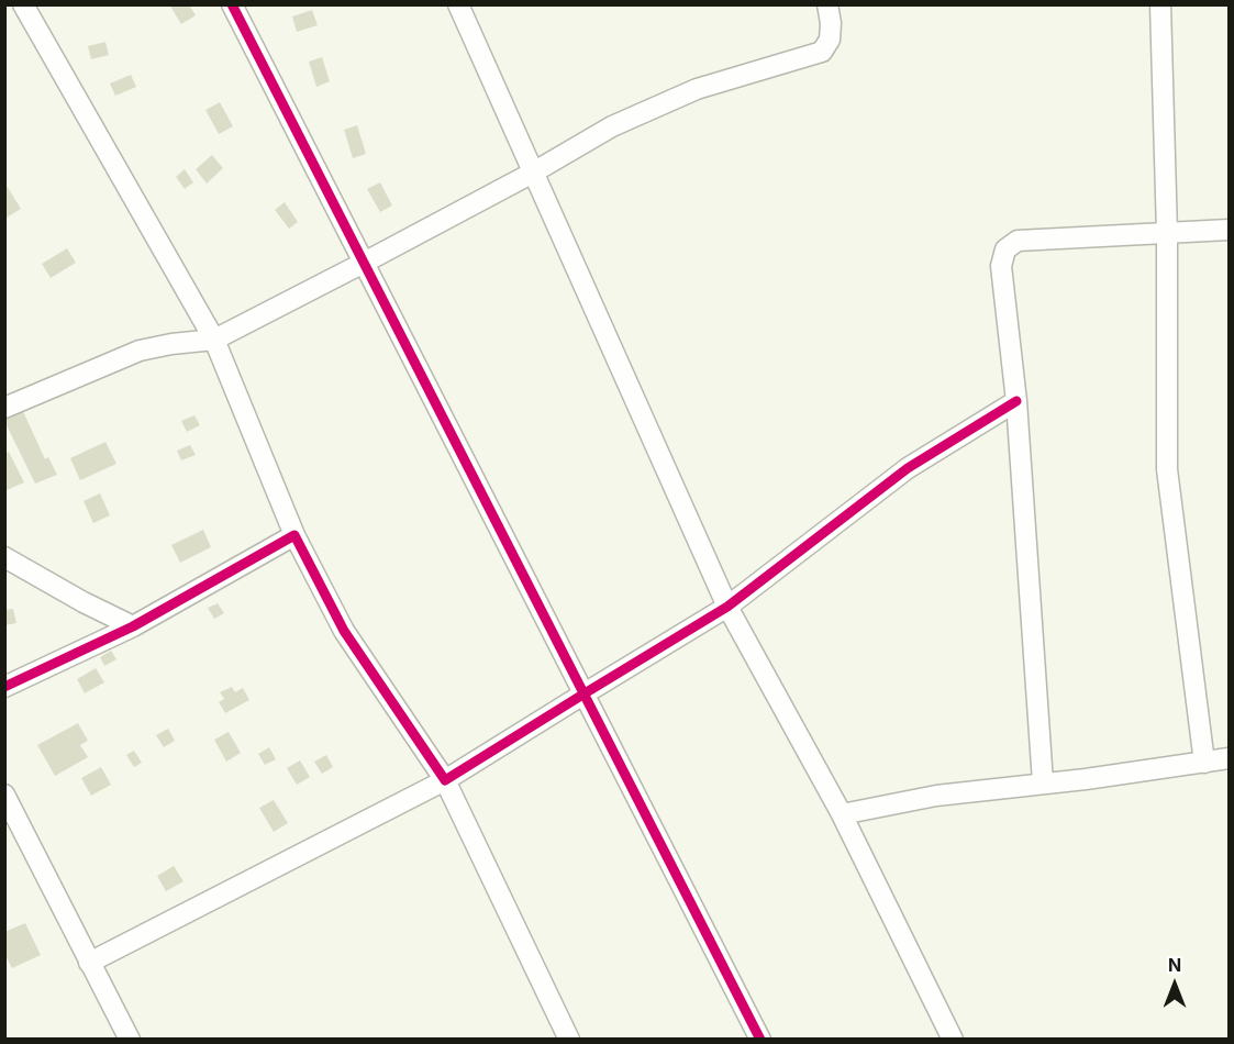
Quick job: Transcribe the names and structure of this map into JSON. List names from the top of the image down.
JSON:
{
  "north": "top"
}
